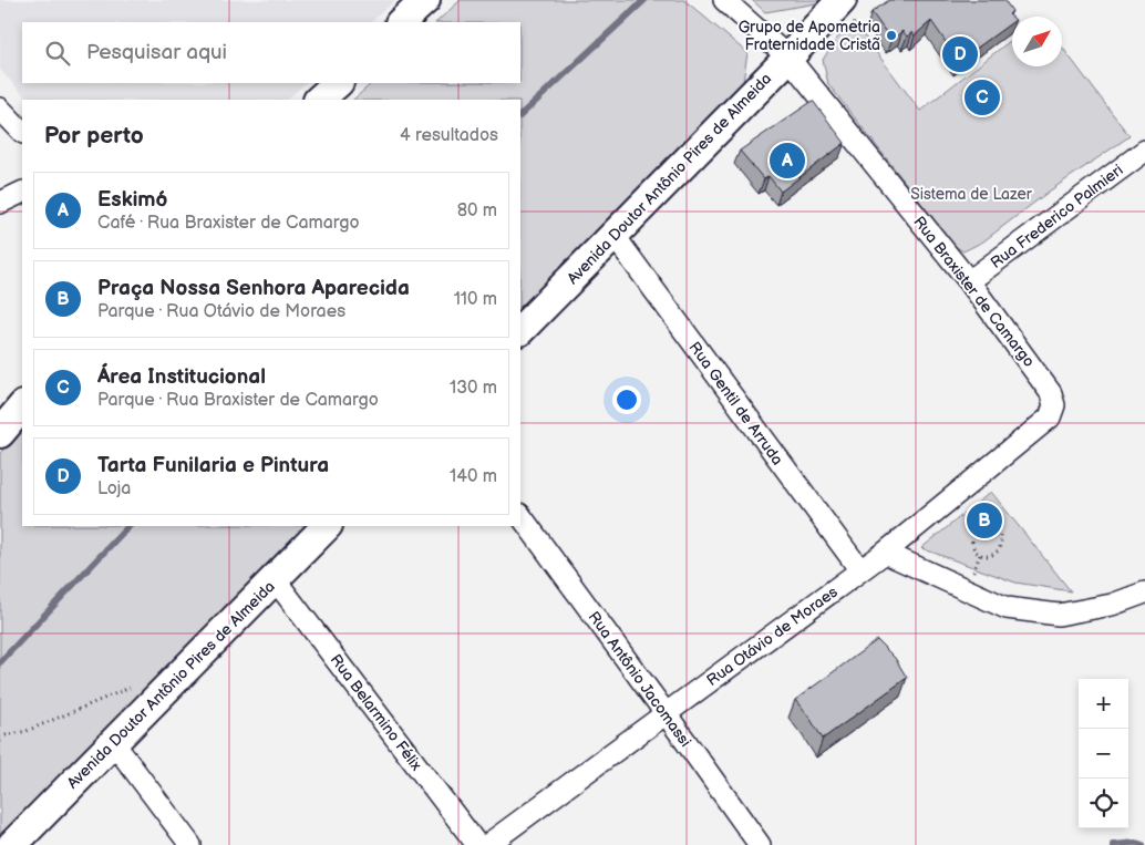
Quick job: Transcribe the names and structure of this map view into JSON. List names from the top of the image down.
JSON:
{
  "streets": {
    "main road": ["Avenida Doutor Antônio Pires de Almeida"],
    "street": [
      "Rua Frederico Palmieri",
      "Rua Braxister de Camargo",
      "Rua Gentil de Arruda",
      "Rua Otávio de Moraes",
      "Rua Antônio Jacomassi",
      "Rua Belarmino Félix"
    ]
  },
  "crossings": [
    ["Avenida Doutor Antônio Pires de Almeida", "Rua Braxister de Camargo"],
    ["Avenida Doutor Antônio Pires de Almeida", "Rua Gentil de Arruda"],
    ["Avenida Doutor Antônio Pires de Almeida", "Rua Belarmino Félix"],
    ["Rua Frederico Palmieri", "Rua Braxister de Camargo"],
    ["Rua Braxister de Camargo", "Rua Otávio de Moraes"],
    ["Rua Gentil de Arruda", "Rua Otávio de Moraes"],
    ["Rua Otávio de Moraes", "Rua Antônio Jacomassi"]
  ],
  "parks": ["Sistema de Lazer"],
  "places": ["Grupo de Apometria Fraternidade Cristã"],
  "north": "top right",
  "page": {
    "search": "Pesquisar aqui",
    "pins": [
      "D",
      "C",
      "A",
      "B"
    ],
    "heading": ["Por perto", "4 resultados"],
    "list": [
      {
        "mark": "A",
        "name": "Eskimó",
        "note": "Café · Rua Braxister de Camargo",
        "value": "80 m"
      },
      {
        "mark": "B",
        "name": "Praça Nossa Senhora Aparecida",
        "note": "Parque · Rua Otávio de Moraes",
        "value": "110 m"
      },
      {
        "mark": "C",
        "name": "Área Institucional",
        "note": "Parque · Rua Braxister de Camargo",
        "value": "130 m"
      },
      {
        "mark": "D",
        "name": "Tarta Funilaria e Pintura",
        "note": "Loja",
        "value": "140 m"
      }
    ],
    "map_buttons": ["+", "−"]
  }
}
